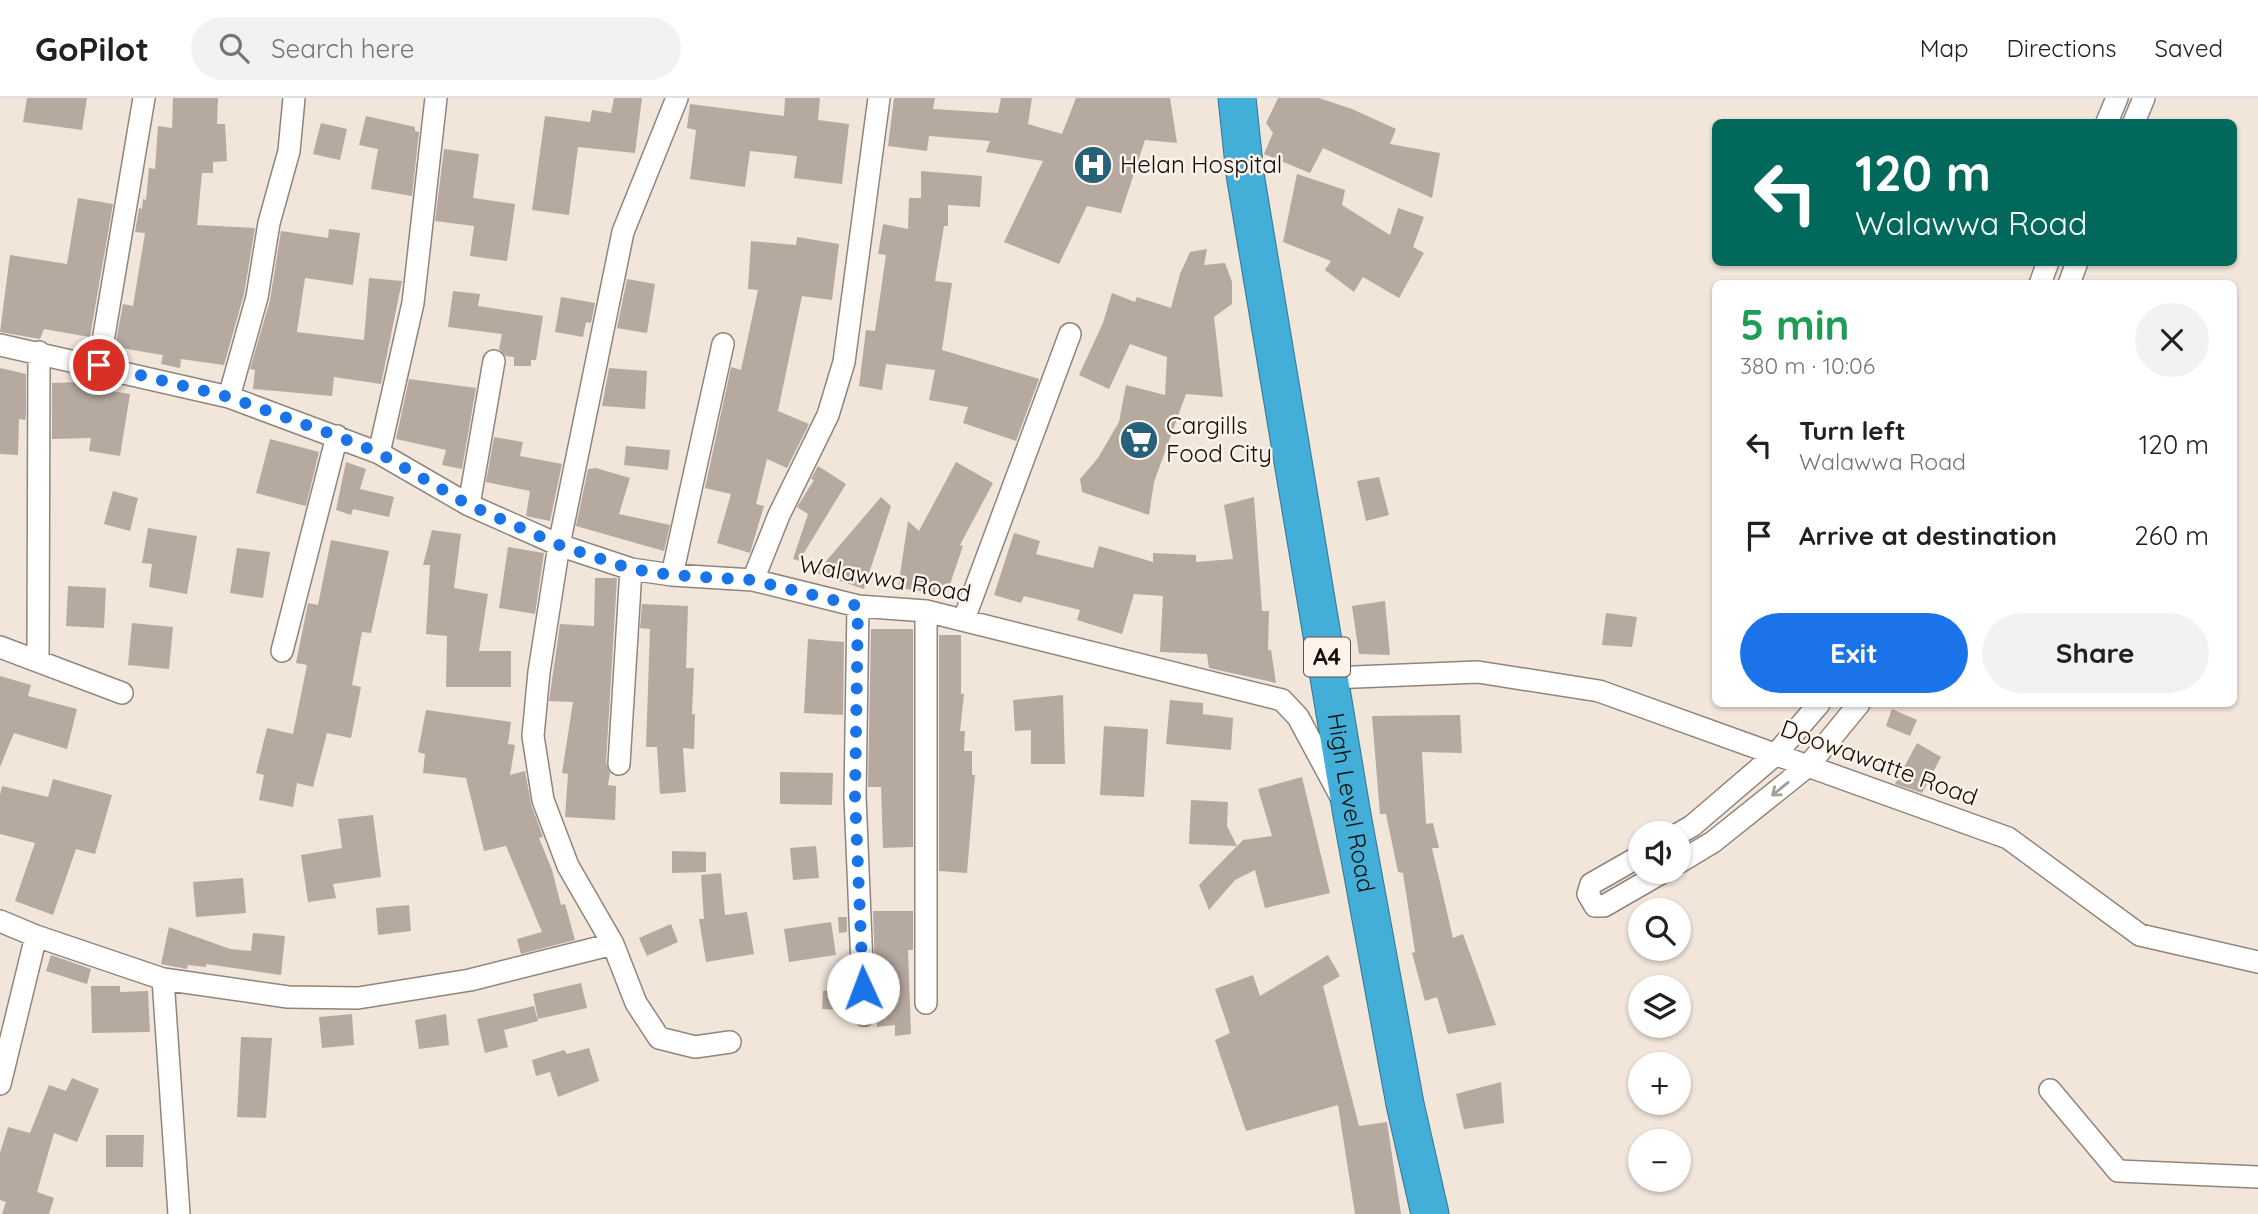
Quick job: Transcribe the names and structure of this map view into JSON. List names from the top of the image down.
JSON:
{
  "streets": {
    "highway": ["A4", "High Level Road"],
    "street": ["Walawwa Road", "Doowawatte Road"]
  },
  "crossings": [
    ["Walawwa Road", "High Level Road"],
    ["Doowawatte Road", "High Level Road"]
  ],
  "places": {
    "hospital": ["Helan Hospital"],
    "supermarket": ["Cargills Food City"]
  },
  "page": {
    "header": "GoPilot",
    "search": "Search here",
    "nav": ["Map", "Directions", "Saved"],
    "turn": ["120 m", "Walawwa Road"],
    "heading": ["5 min", "380 m · 10:06"],
    "list": [
      {
        "name": "Turn left",
        "note": "Walawwa Road",
        "value": "120 m"
      },
      {
        "name": "Arrive at destination",
        "value": "260 m"
      }
    ],
    "buttons": ["Exit", "Share"],
    "map_buttons": ["+", "−"]
  }
}
